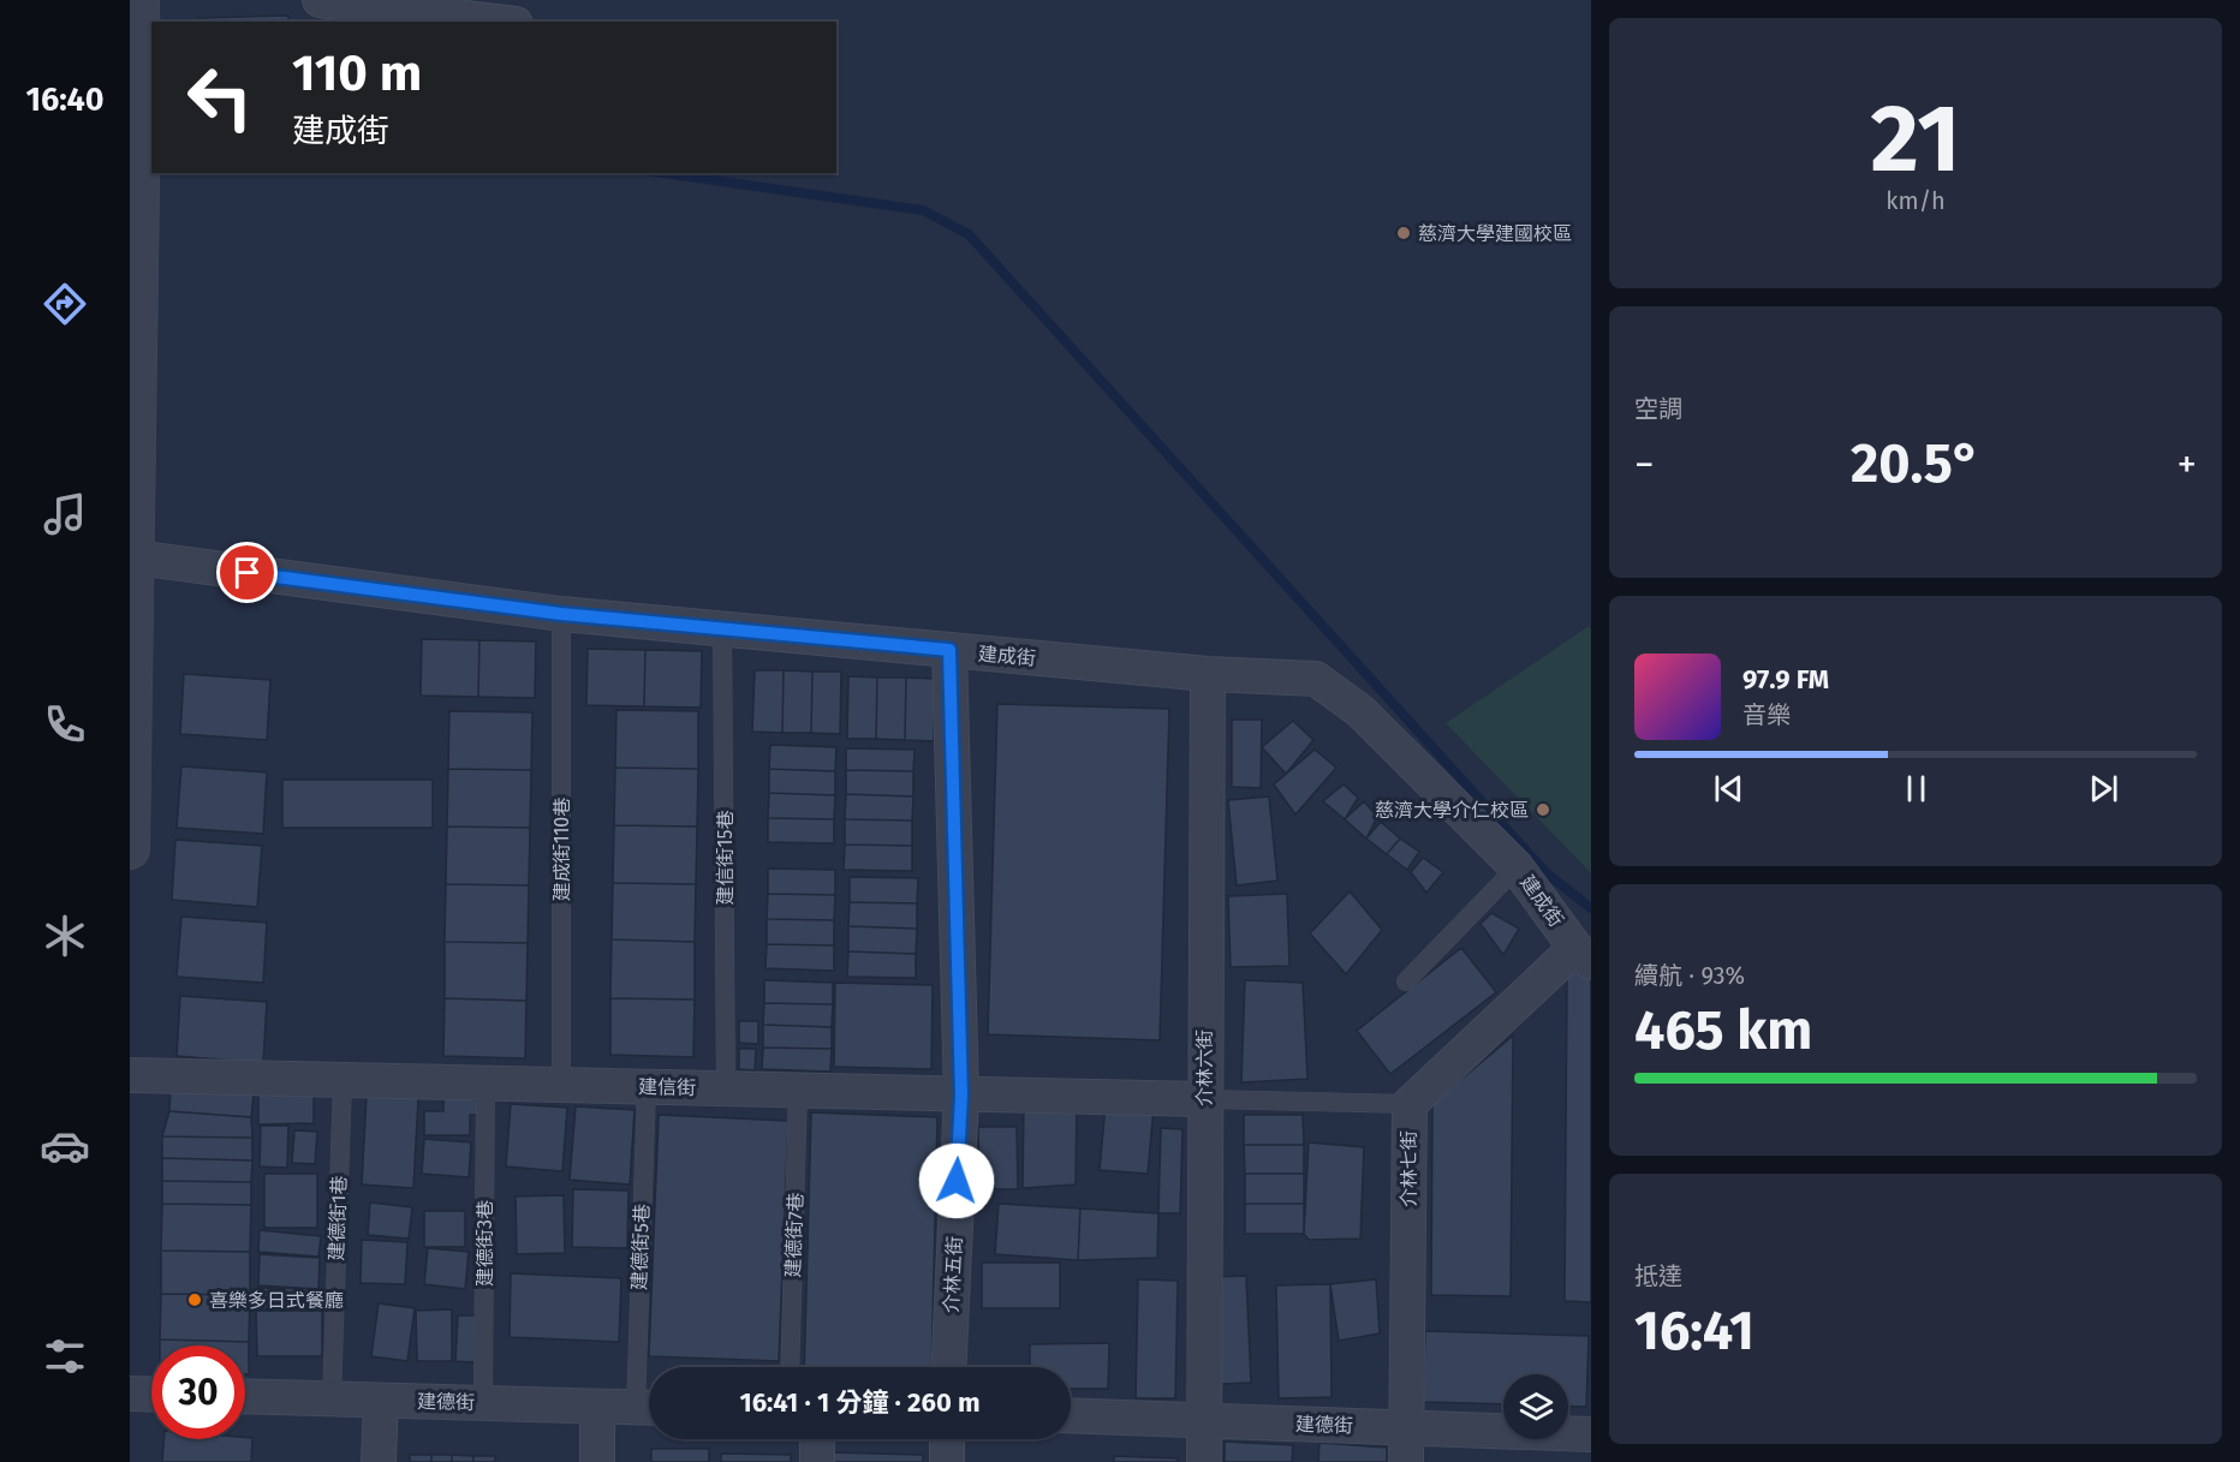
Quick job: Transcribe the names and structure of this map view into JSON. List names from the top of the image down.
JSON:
{
  "streets": {
    "street": [
      "建成街",
      "介林六街",
      "建信街",
      "介林七街",
      "介林五街",
      "建德街"
    ],
    "lane": [
      "建成街110巷",
      "建信街15巷",
      "建德街1巷",
      "建德街7巷",
      "建德街3巷",
      "建德街5巷"
    ]
  },
  "crossings": [
    ["建成街", "建成街110巷"],
    ["建成街", "建信街15巷"],
    ["建成街", "介林六街"],
    ["建成街", "介林七街"],
    ["建成街", "介林五街"],
    ["建成街110巷", "建信街"],
    ["建信街15巷", "建信街"],
    ["介林六街", "建信街"],
    ["介林六街", "建德街"],
    ["建信街", "建德街1巷"],
    ["建信街", "建德街7巷"],
    ["建信街", "建德街3巷"],
    ["建信街", "建德街5巷"],
    ["建信街", "介林五街"],
    ["介林七街", "建德街"],
    ["建德街1巷", "建德街"],
    ["建德街3巷", "建德街"],
    ["建德街5巷", "建德街"]
  ],
  "places": ["慈濟大學建國校區", "慈濟大學介仁校區", "喜樂多日式餐廳"],
  "page": {
    "tabs": "16:40",
    "tile": [
      ["21", "km/h"],
      "空調",
      ["續航 · 93%", "465 km"],
      ["抵達", "16:41"]
    ],
    "turn": ["110 m", "建成街"],
    "heat": ["−", "20.5°", "+"],
    "song": ["97.9 FM", "音樂"],
    "limit": "30",
    "trip": "16:41 · 1 分鐘 · 260 m"
  }
}
